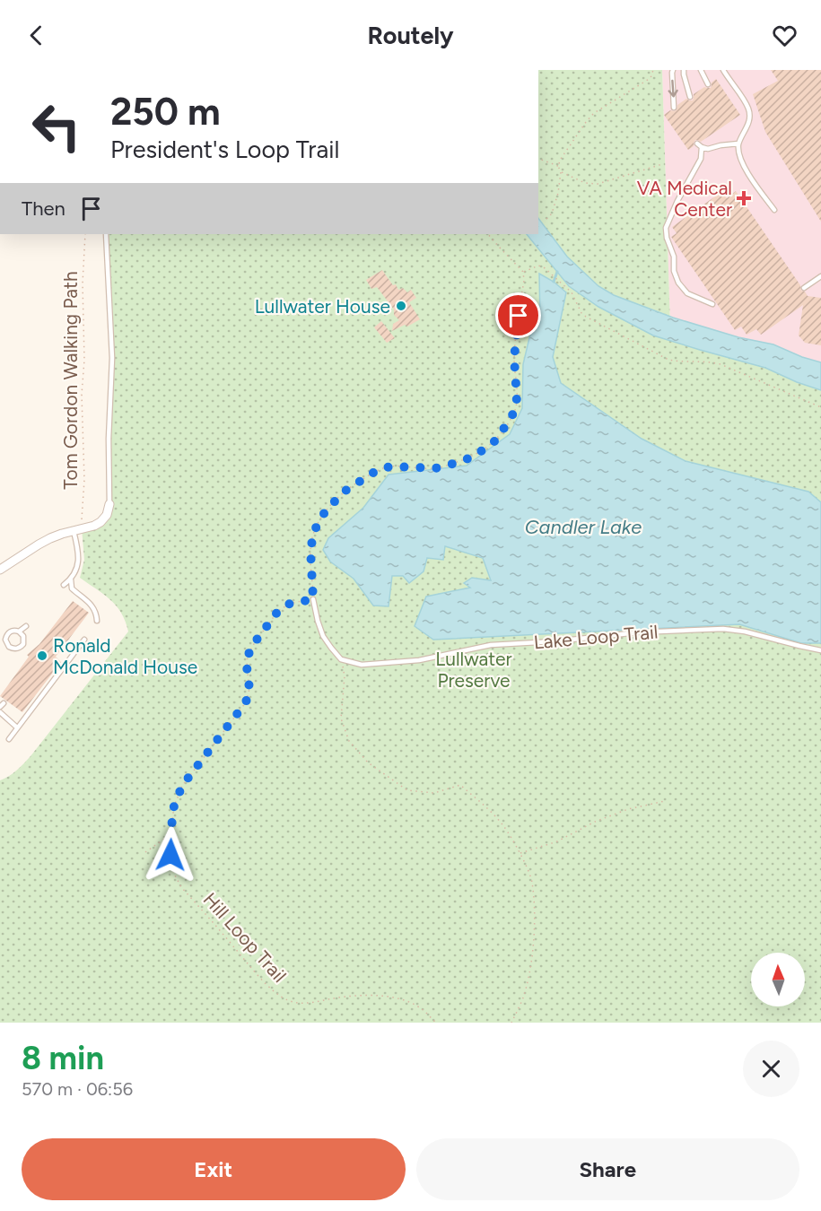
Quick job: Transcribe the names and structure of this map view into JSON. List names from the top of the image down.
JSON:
{
  "streets": {
    "lane": ["Lake Loop Trail"],
    "path": ["Tom Gordon Walking Path", "Hill Loop Trail"]
  },
  "water": ["Candler Lake"],
  "parks": ["Lullwater Preserve"],
  "places": {
    "health": ["VA Medical Center"],
    "other": ["Lullwater House", "Ronald McDonald House"]
  },
  "north": "top",
  "page": {
    "header": "Routely",
    "turn": ["250 m", "President's Loop Trail"],
    "then": "Then",
    "heading": ["8 min", "570 m · 06:56"],
    "buttons": ["Exit", "Share"]
  }
}
